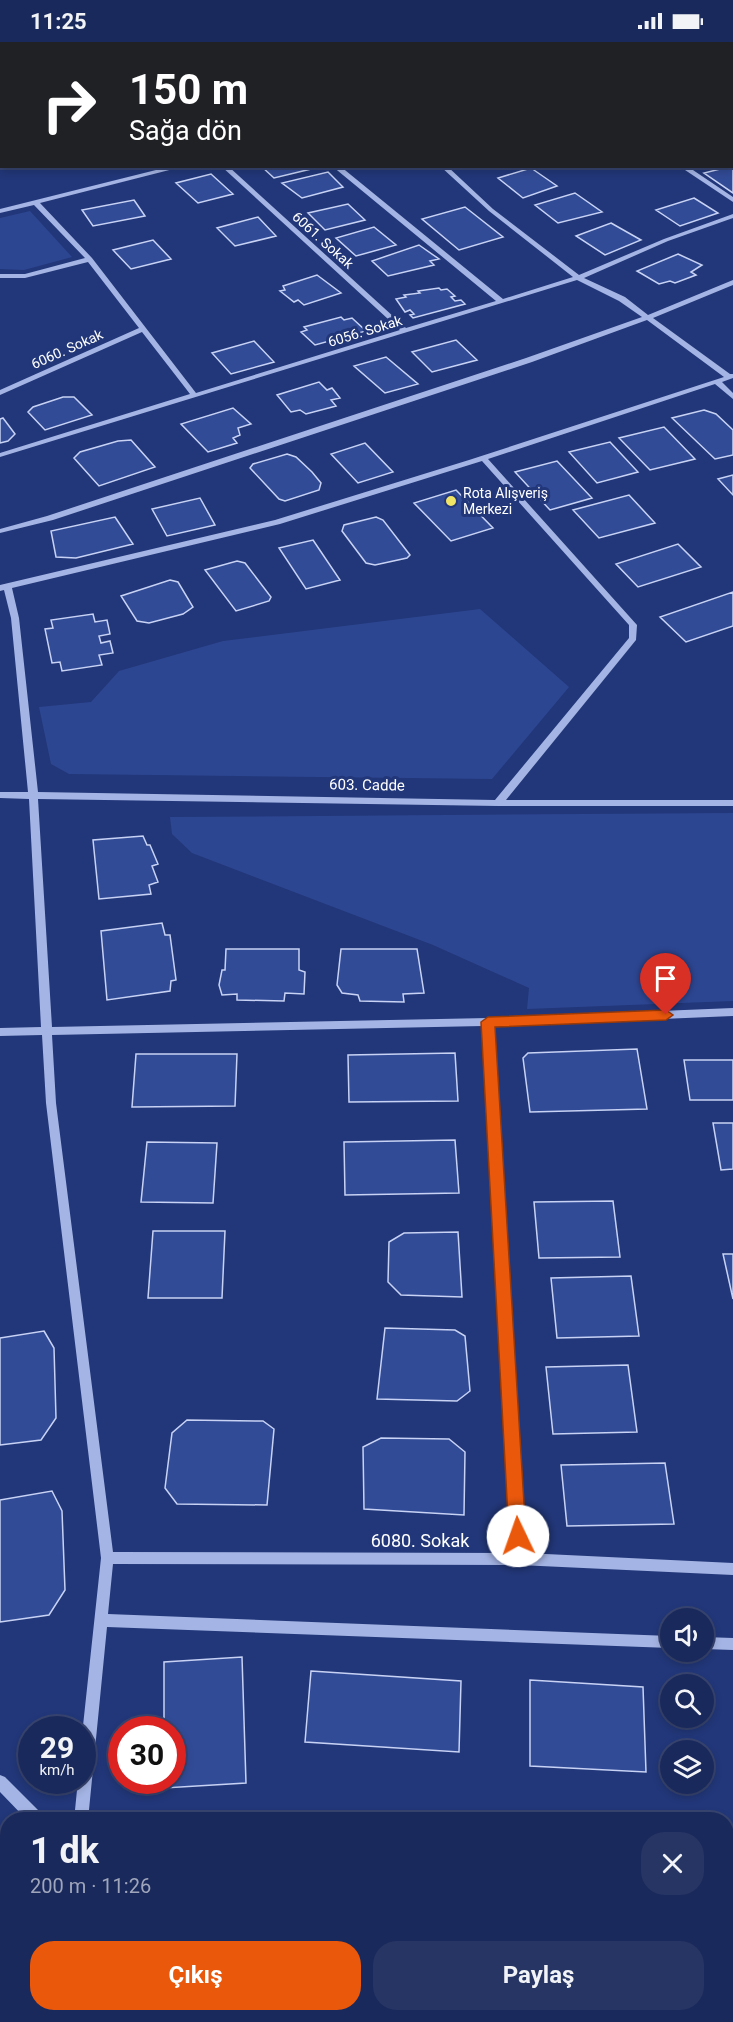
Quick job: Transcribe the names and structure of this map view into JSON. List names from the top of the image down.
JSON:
{
  "streets": {
    "street": [
      "6061. Sokak",
      "6056. Sokak",
      "6060. Sokak",
      "603. Cadde",
      "6080. Sokak"
    ]
  },
  "crossings": [
    ["6061. Sokak", "6056. Sokak"]
  ],
  "places": ["Rota Alışveriş Merkezi"],
  "page": {
    "status": "11:25",
    "turn": ["150 m", "Sağa dön"],
    "speed": "29 km/h",
    "limit": "30",
    "heading": ["1 dk", "200 m · 11:26"],
    "buttons": ["Çıkış", "Paylaş"]
  }
}
